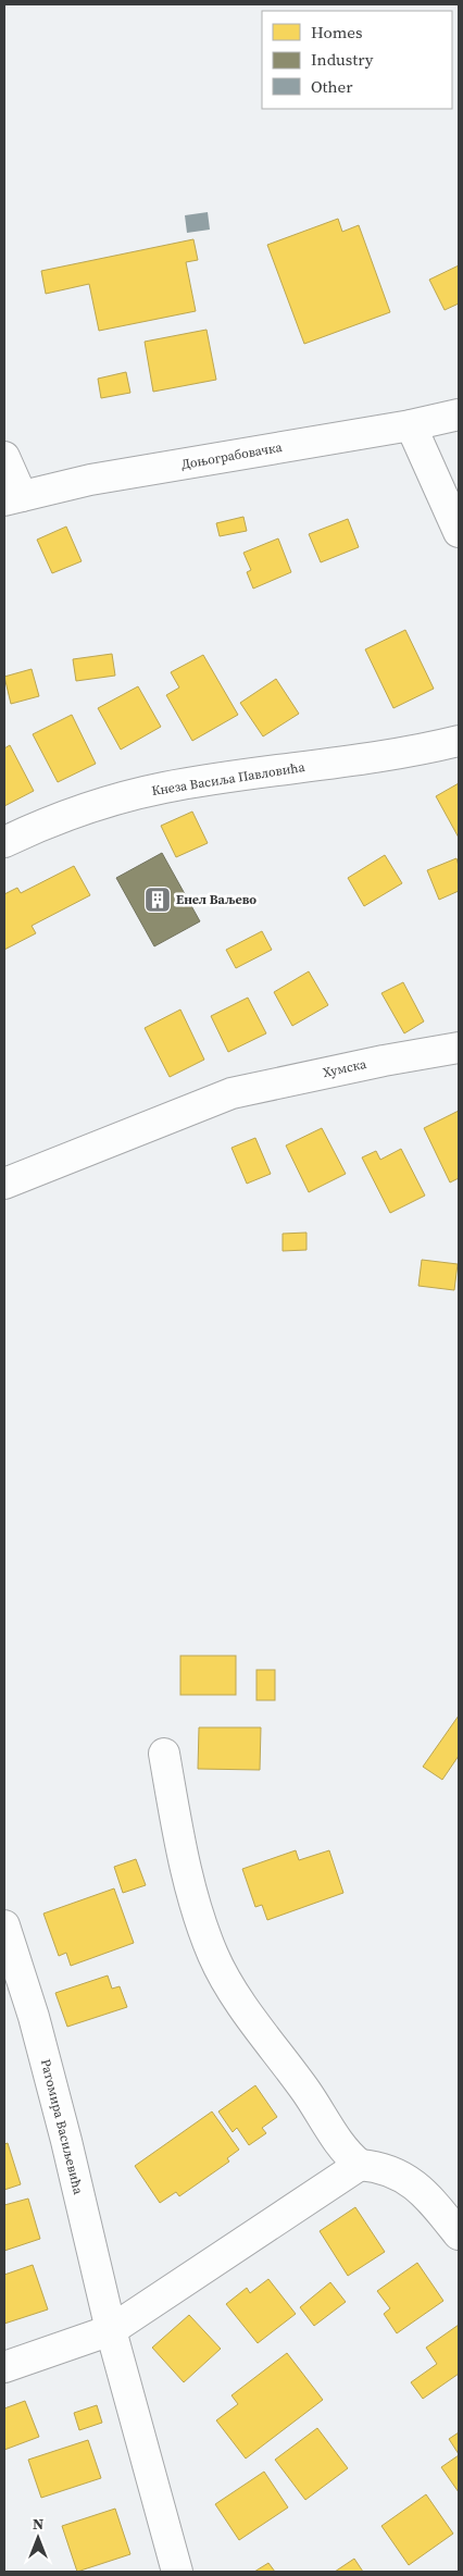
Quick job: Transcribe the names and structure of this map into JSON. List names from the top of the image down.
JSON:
{
  "streets": {
    "street": [
      "Доњограбовачка",
      "Кнеза Васиља Павловића",
      "Хумска",
      "Ратомира Васиљевића"
    ]
  },
  "places": {
    "building": ["Енел Ваљево"]
  },
  "legend": ["Homes", "Industry", "Other"],
  "north": "top"
}
